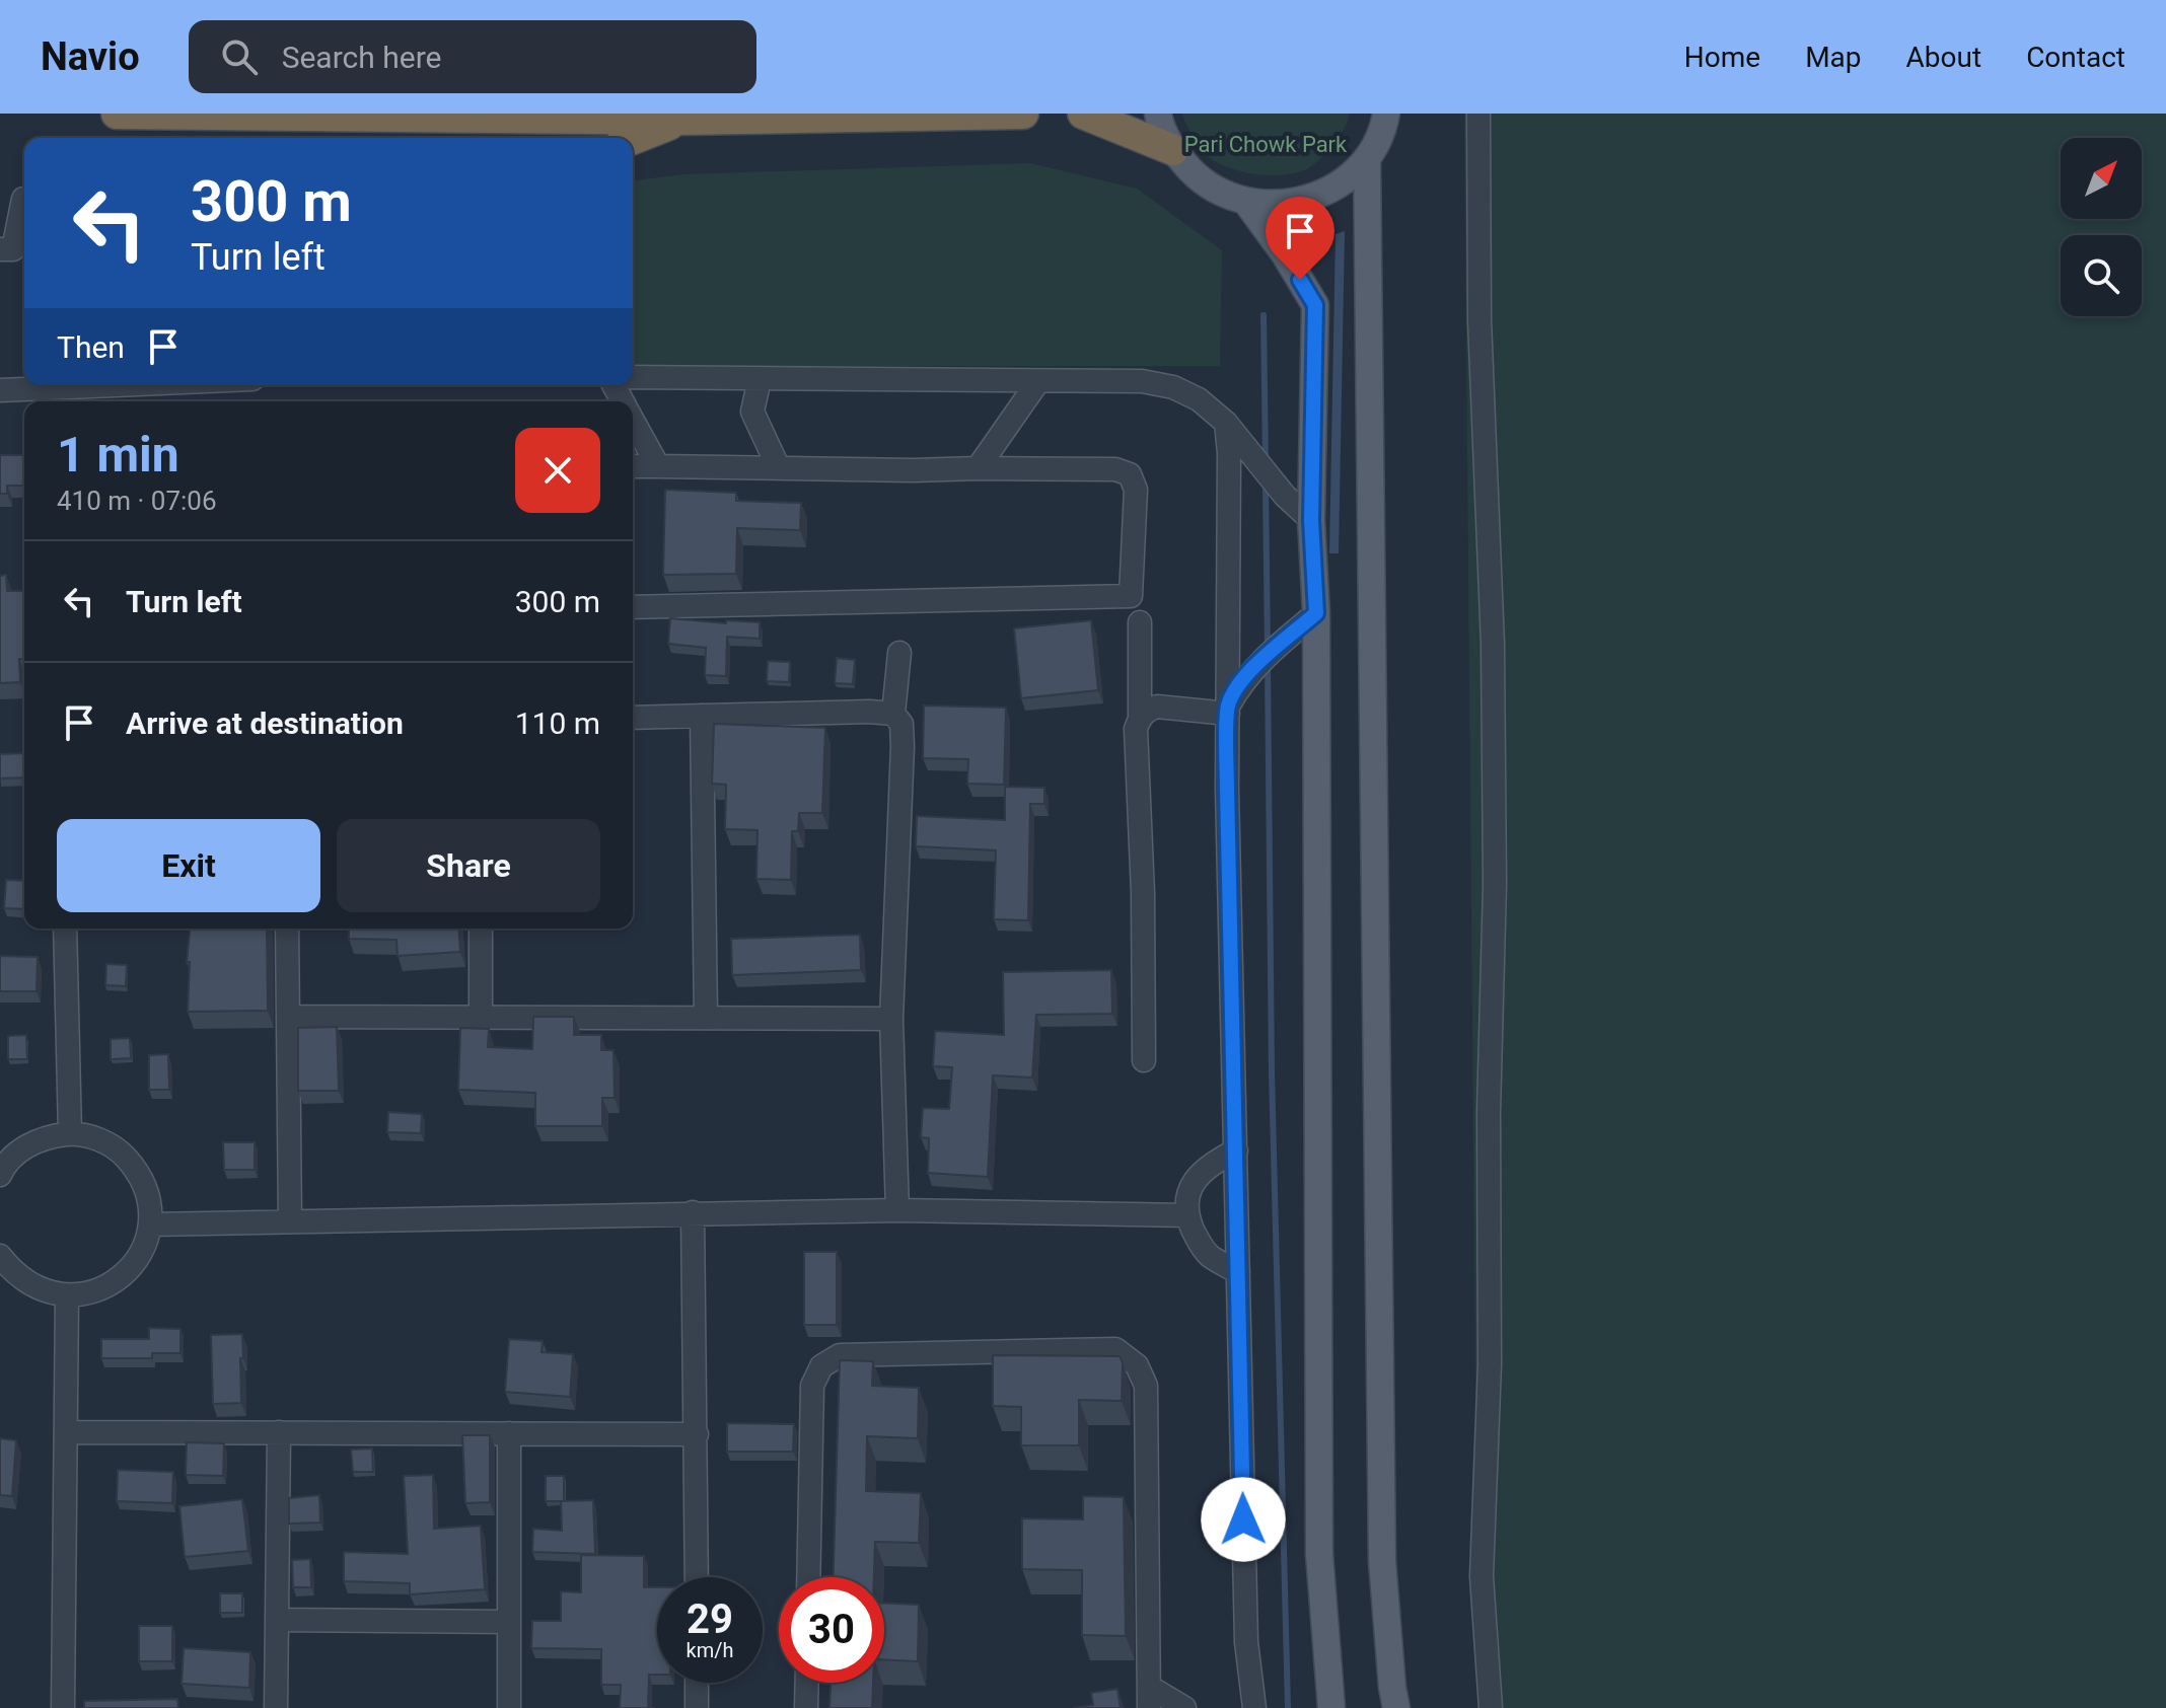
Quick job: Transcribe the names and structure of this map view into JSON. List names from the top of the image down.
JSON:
{
  "parks": ["Pari Chowk Park"],
  "north": "top right",
  "page": {
    "header": "Navio",
    "search": "Search here",
    "nav": [
      "Home",
      "Map",
      "About",
      "Contact"
    ],
    "turn": ["300 m", "Turn left"],
    "then": "Then",
    "heading": ["1 min", "410 m · 07:06"],
    "list": [
      {
        "name": "Turn left",
        "value": "300 m"
      },
      {
        "name": "Arrive at destination",
        "value": "110 m"
      }
    ],
    "buttons": ["Exit", "Share"],
    "speed": "29 km/h",
    "limit": "30"
  }
}
